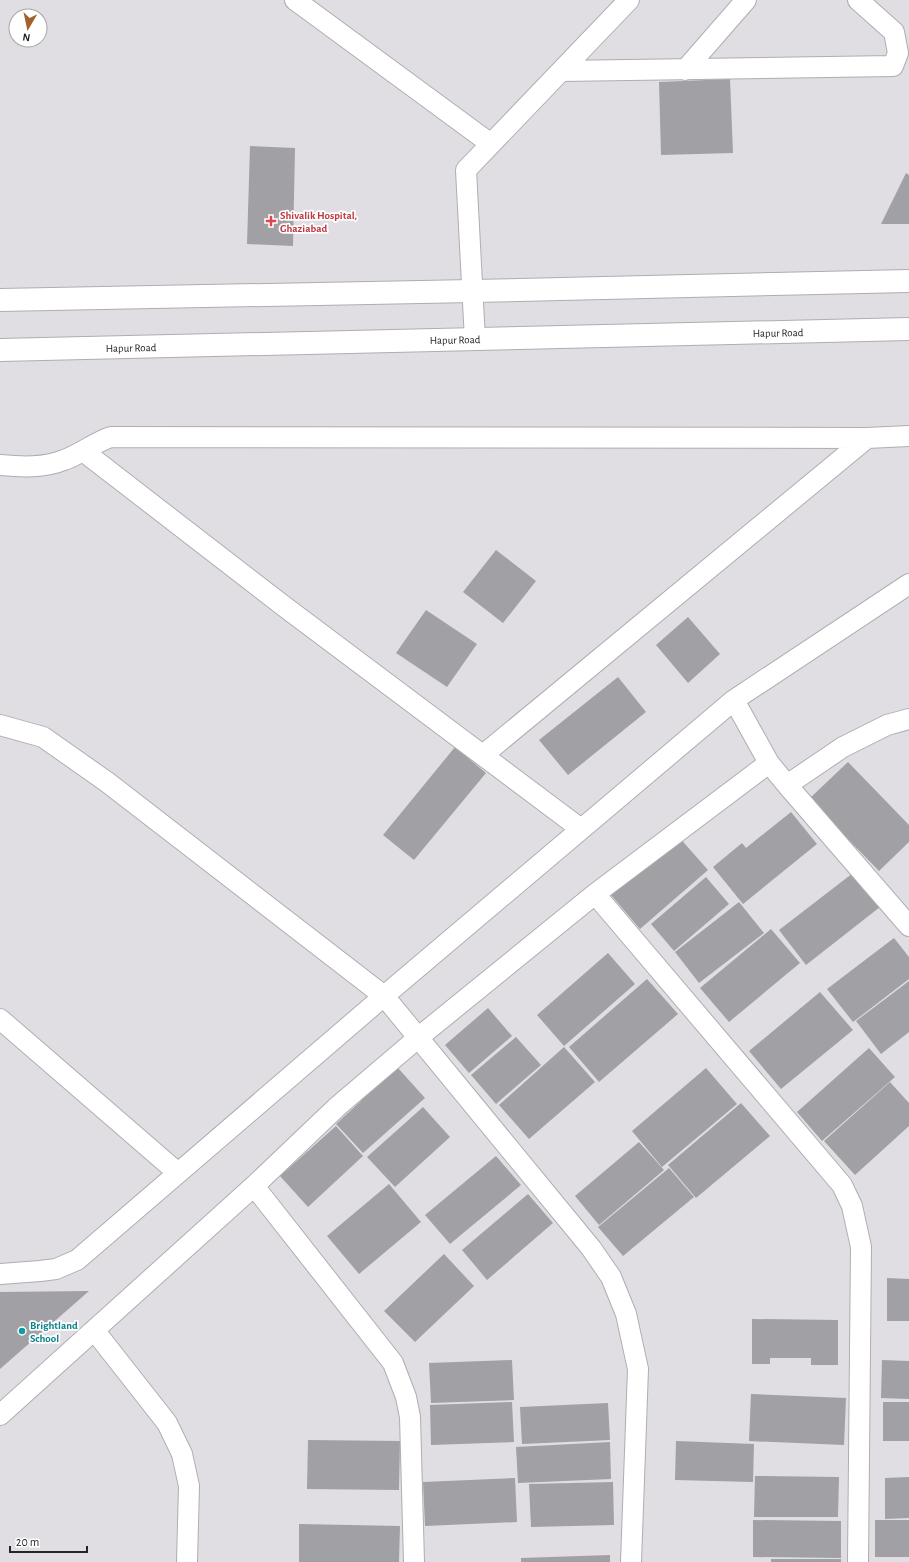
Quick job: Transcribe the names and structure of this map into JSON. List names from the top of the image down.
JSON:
{
  "streets": {
    "main road": ["Hapur Road"]
  },
  "places": {
    "health": ["Shivalik Hospital, Ghaziabad"],
    "other": ["Brightland School"]
  },
  "scale_bar": "20 m",
  "north": "bottom"
}
